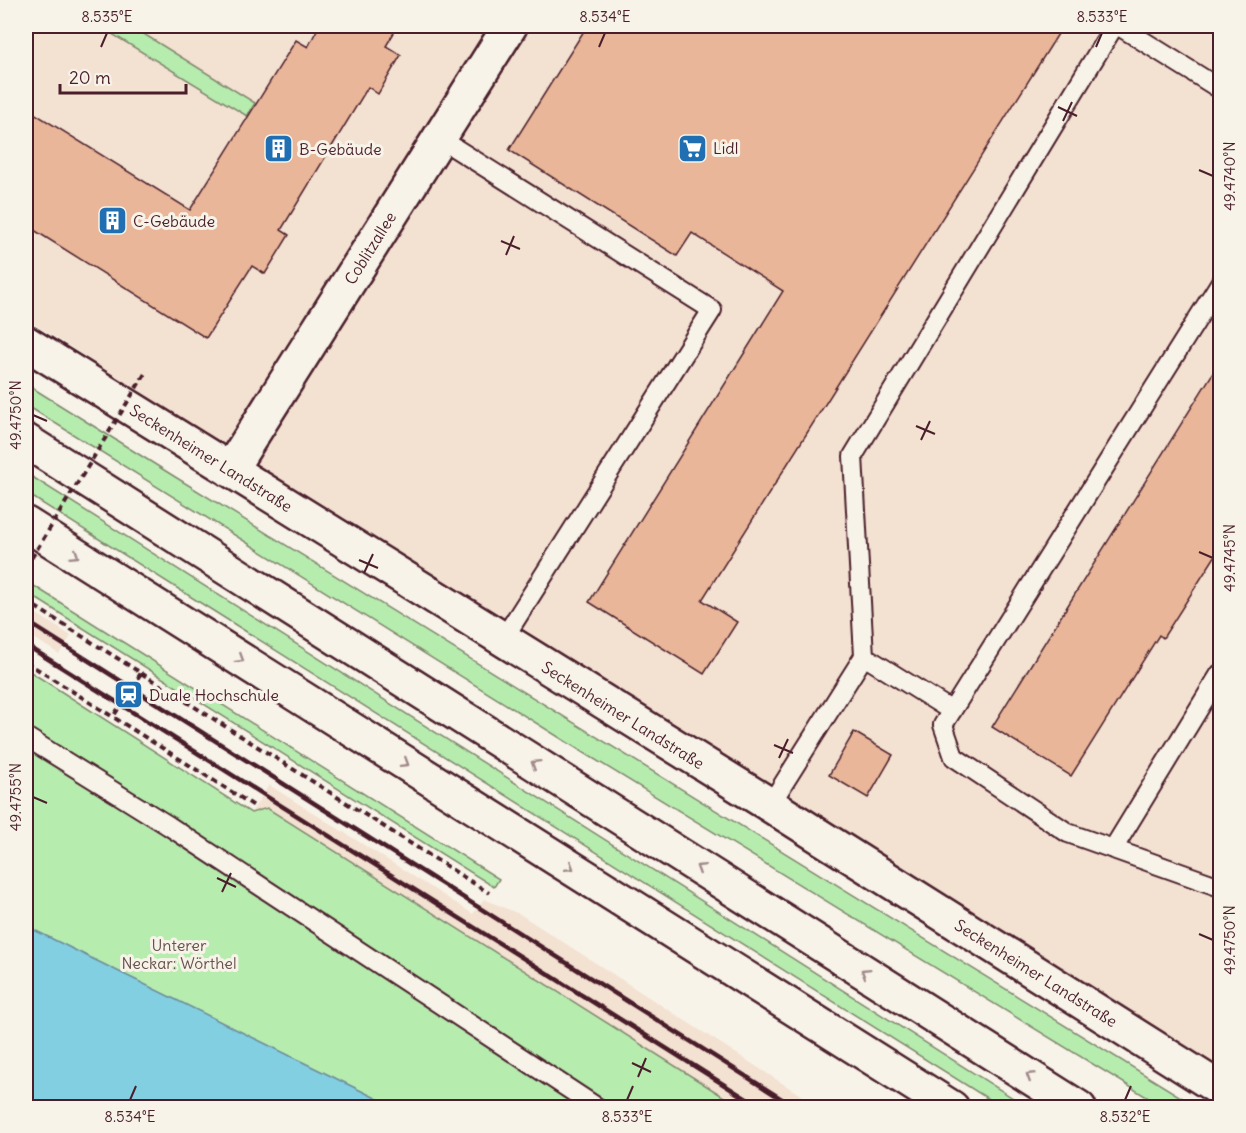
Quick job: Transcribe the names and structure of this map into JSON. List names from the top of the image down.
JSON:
{
  "streets": {
    "main road": ["Coblitzallee", "Seckenheimer Landstraße"]
  },
  "crossings": [
    ["Coblitzallee", "Seckenheimer Landstraße"]
  ],
  "parks": ["Unterer Neckar: Wörthel"],
  "places": {
    "supermarket": ["Lidl"],
    "building": ["B-Gebäude", "C-Gebäude"],
    "station": ["Duale Hochschule"]
  },
  "scale_bar": "20 m",
  "coordinates": [
    "8.535°E",
    "8.534°E",
    "8.533°E",
    "49.4740°N",
    "49.4750°N",
    "49.4745°N",
    "49.4755°N",
    "8.532°E"
  ]
}
